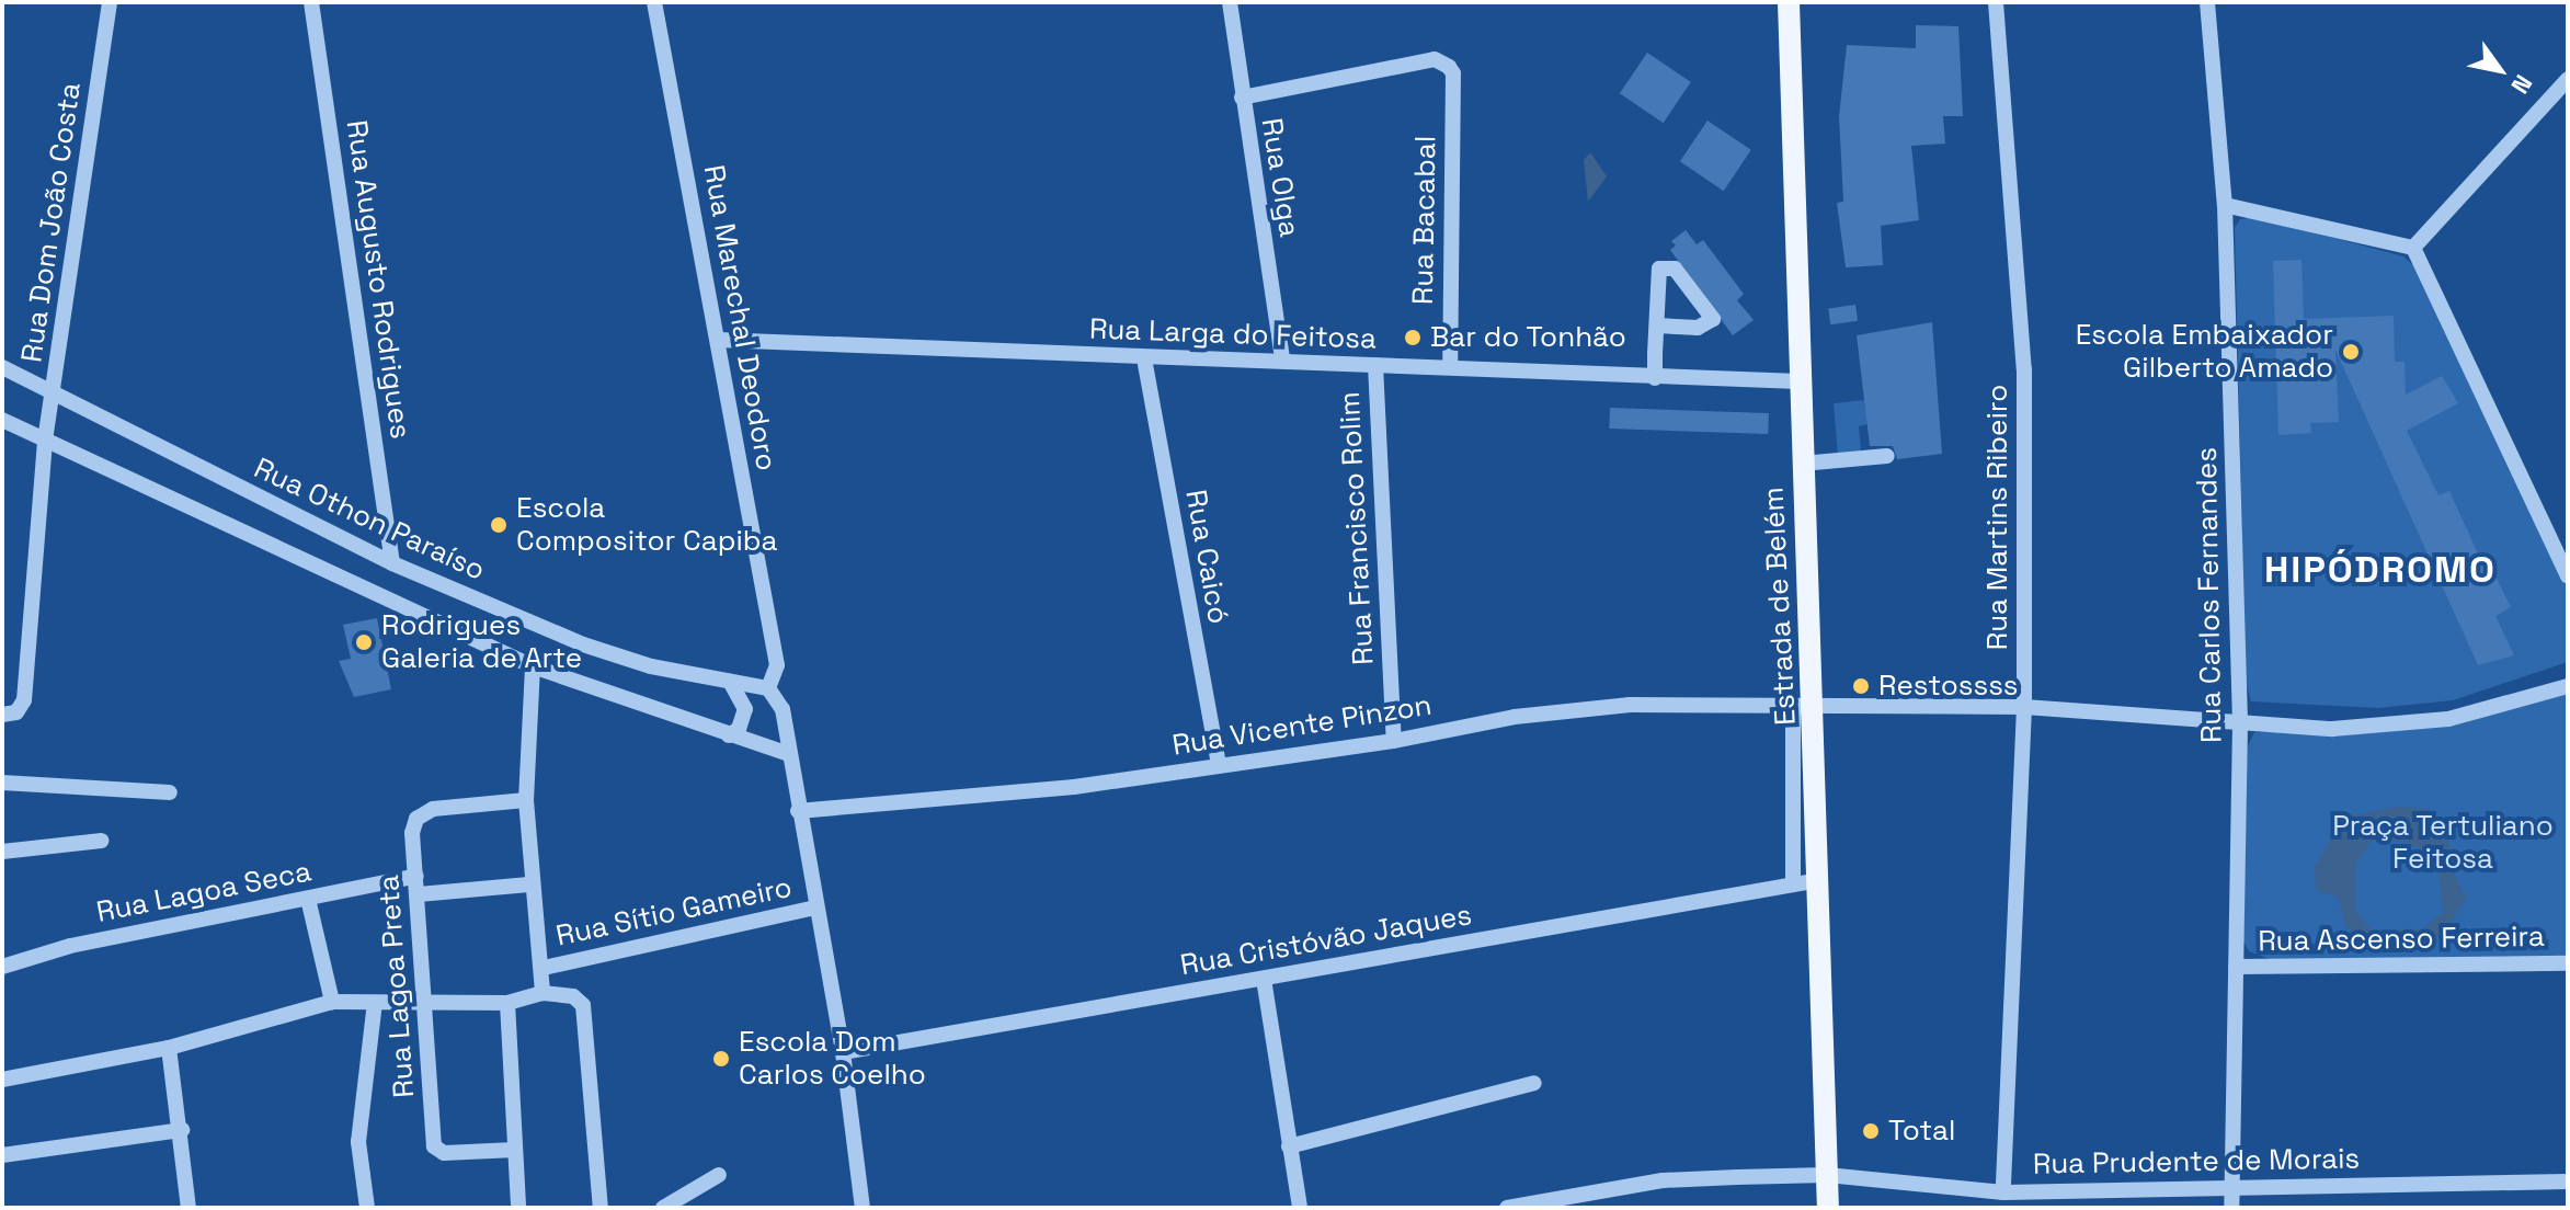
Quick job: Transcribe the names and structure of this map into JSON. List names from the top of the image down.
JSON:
{
  "streets": {
    "main road": ["Estrada de Belém"],
    "street": [
      "Rua Olga",
      "Rua Bacabal",
      "Rua Dom João Costa",
      "Rua Augusto Rodrigues",
      "Rua Marechal Deodoro",
      "Rua Larga do Feitosa",
      "Rua Martins Ribeiro",
      "Rua Othon Paraíso",
      "Rua Francisco Rolim",
      "Rua Caicó",
      "Rua Carlos Fernandes",
      "Rua Vicente Pinzon",
      "Rua Lagoa Seca",
      "Rua Sítio Gameiro",
      "Rua Ascenso Ferreira",
      "Rua Cristóvão Jaques",
      "Rua Lagoa Preta",
      "Rua Prudente de Morais"
    ]
  },
  "crossings": [
    ["Rua Olga", "Rua Bacabal"],
    ["Rua Olga", "Rua Larga do Feitosa"],
    ["Rua Bacabal", "Rua Larga do Feitosa"],
    ["Rua Dom João Costa", "Rua Othon Paraíso"],
    ["Rua Augusto Rodrigues", "Rua Othon Paraíso"],
    ["Rua Marechal Deodoro", "Rua Larga do Feitosa"],
    ["Rua Marechal Deodoro", "Rua Othon Paraíso"],
    ["Rua Larga do Feitosa", "Rua Francisco Rolim"],
    ["Rua Larga do Feitosa", "Rua Caicó"],
    ["Rua Larga do Feitosa", "Estrada de Belém"],
    ["Rua Martins Ribeiro", "Rua Vicente Pinzon"],
    ["Rua Martins Ribeiro", "Rua Prudente de Morais"],
    ["Rua Francisco Rolim", "Rua Vicente Pinzon"],
    ["Rua Caicó", "Rua Vicente Pinzon"],
    ["Rua Carlos Fernandes", "Rua Vicente Pinzon"],
    ["Rua Carlos Fernandes", "Rua Ascenso Ferreira"],
    ["Rua Carlos Fernandes", "Rua Prudente de Morais"],
    ["Estrada de Belém", "Rua Vicente Pinzon"],
    ["Estrada de Belém", "Rua Cristóvão Jaques"],
    ["Estrada de Belém", "Rua Prudente de Morais"],
    ["Rua Lagoa Seca", "Rua Lagoa Preta"]
  ],
  "districts": ["HIPÓDROMO"],
  "parks": ["Praça Tertuliano Feitosa"],
  "places": [
    "Bar do Tonhão",
    "Escola Embaixador Gilberto Amado",
    "Escola Compositor Capiba",
    "Rodrigues Galeria de Arte",
    "Restossss",
    "Escola Dom Carlos Coelho",
    "Total"
  ],
  "north": "bottom right"
}
